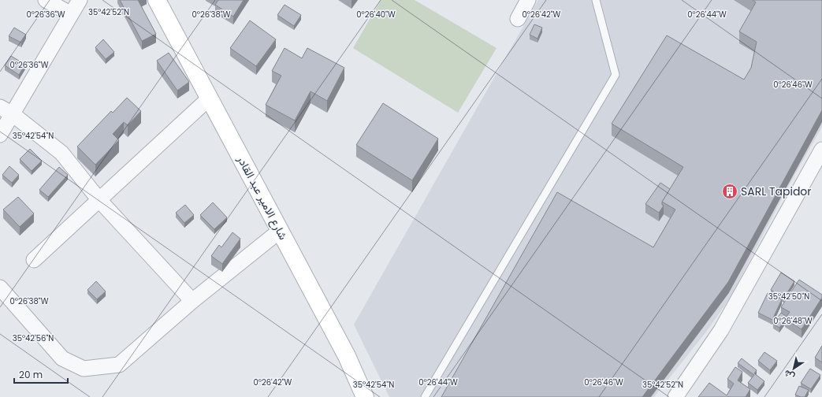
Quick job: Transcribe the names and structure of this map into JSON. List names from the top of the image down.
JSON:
{
  "streets": {
    "main road": ["شارع الامير عبد القادر"]
  },
  "places": {
    "building": ["SARL Tapidor"]
  },
  "scale_bar": "20 m",
  "north": "bottom left",
  "coordinates": [
    "35°42'52\"N",
    "0°26'36\"W",
    "0°26'38\"W",
    "0°26'40\"W",
    "0°26'42\"W",
    "0°26'44\"W",
    "0°26'46\"W",
    "35°42'54\"N",
    "35°42'50\"N",
    "0°26'48\"W",
    "35°42'56\"N"
  ]
}
